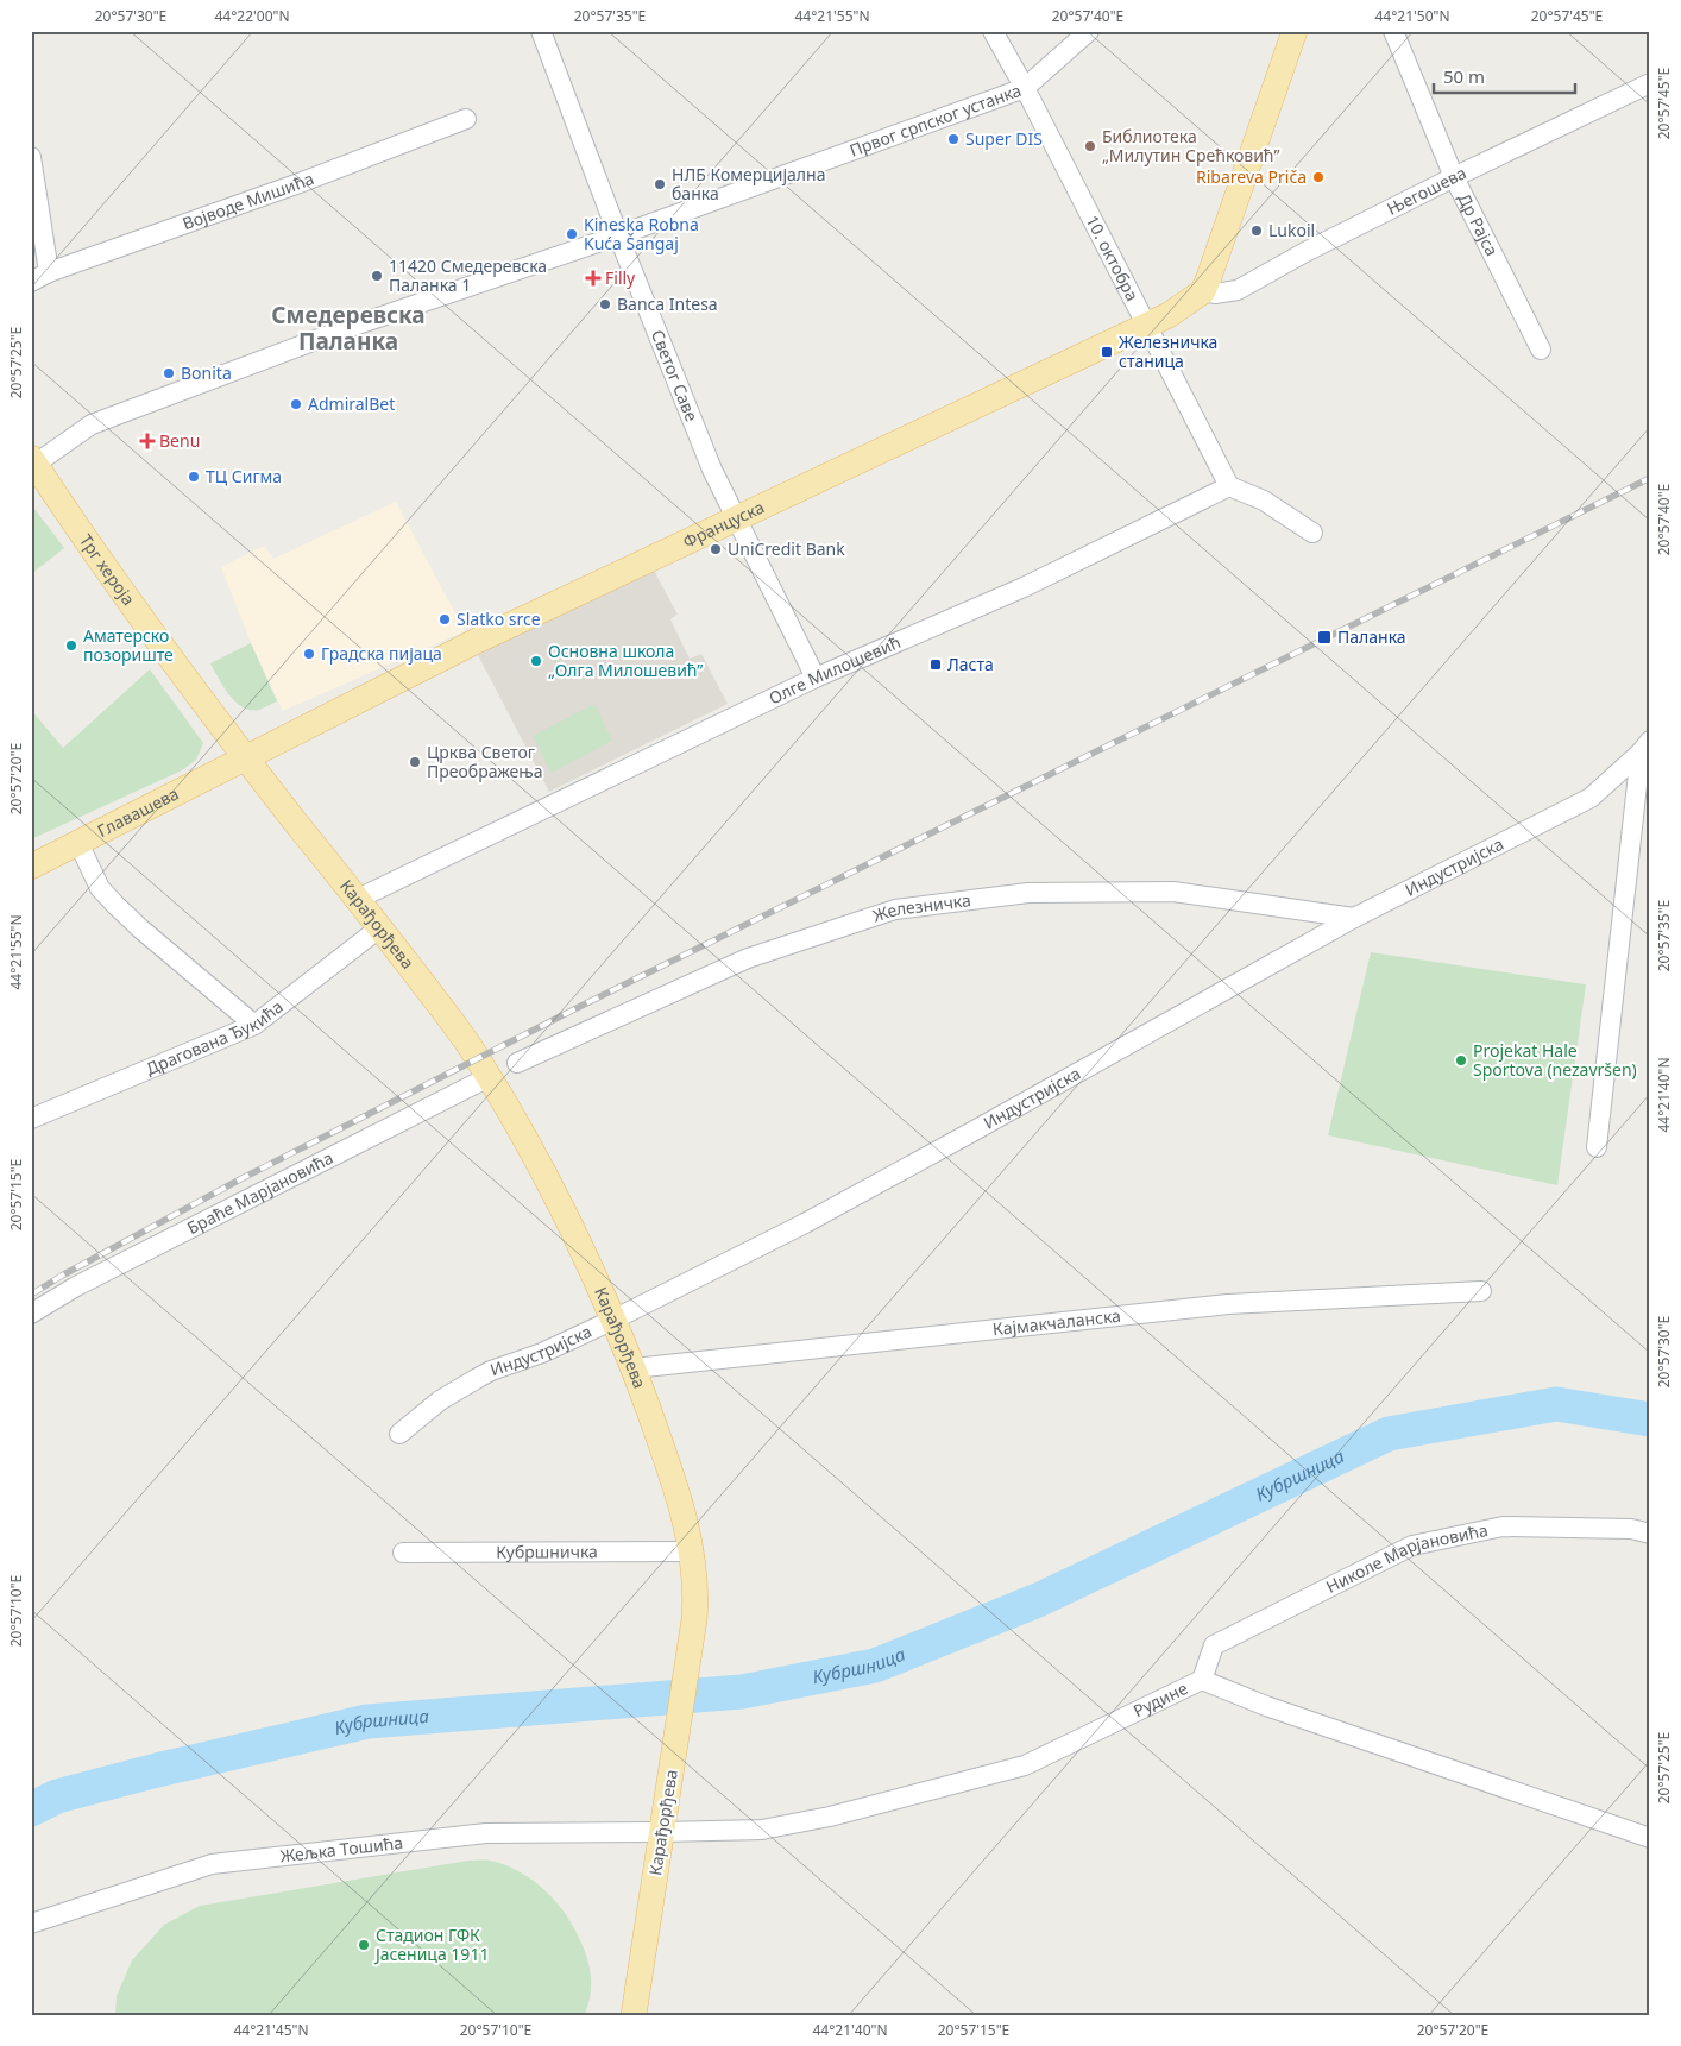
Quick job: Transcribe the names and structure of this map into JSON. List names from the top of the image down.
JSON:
{
  "streets": {
    "main road": [
      "Француска",
      "Трг хероја",
      "Главашева",
      "Карађорђева"
    ],
    "street": [
      "Првог српског устанка",
      "Његошева",
      "Војводе Мишића",
      "Др Рајса",
      "10. октобра",
      "Светог Саве",
      "Олге Милошевић",
      "Индустријска",
      "Железничка",
      "Драгована Ђукића",
      "Браће Марјановића",
      "Кајмакчаланска",
      "Кубршничка",
      "Николе Марјановића",
      "Рудине",
      "Жељка Тошића"
    ]
  },
  "crossings": [
    ["Првог српског устанка", "10. октобра"],
    ["Првог српског устанка", "Светог Саве"],
    ["Првог српског устанка", "Трг хероја"],
    ["Његошева", "Др Рајса"],
    ["Његошева", "Француска"],
    ["10. октобра", "Француска"],
    ["10. октобра", "Олге Милошевић"],
    ["Светог Саве", "Француска"],
    ["Светог Саве", "Олге Милошевић"],
    ["Француска", "Трг хероја"],
    ["Француска", "Главашева"],
    ["Француска", "Карађорђева"],
    ["Трг хероја", "Главашева"],
    ["Трг хероја", "Карађорђева"],
    ["Олге Милошевић", "Карађорђева"],
    ["Главашева", "Карађорђева"],
    ["Индустријска", "Железничка"],
    ["Индустријска", "Карађорђева"],
    ["Карађорђева", "Драгована Ђукића"],
    ["Карађорђева", "Браће Марјановића"],
    ["Карађорђева", "Кајмакчаланска"],
    ["Карађорђева", "Кубршничка"],
    ["Карађорђева", "Рудине"],
    ["Карађорђева", "Жељка Тошића"],
    ["Николе Марјановића", "Рудине"],
    ["Рудине", "Жељка Тошића"]
  ],
  "districts": ["Смедеревска Паланка"],
  "water": ["Кубршница"],
  "places": {
    "other": [
      "Super DIS",
      "Библиотека „Милутин Срећковић”",
      "Ribareva Priča",
      "НЛБ Комерцијална банка",
      "Lukoil",
      "Kineska Robna Kuća Šangaj",
      "11420 Смедеревска Паланка 1",
      "Banca Intesa",
      "Bonita",
      "AdmiralBet",
      "ТЦ Сигма",
      "UniCredit Bank",
      "Slatko srce",
      "Аматерско позориште",
      "Градска пијаца",
      "Основна школа „Олга Милошевић”",
      "Црква Светог Преображења",
      "Projekat Hale Sportova (nezavršen)",
      "Стадион ГФК Јасеница 1911"
    ],
    "health": ["Filly", "Benu"],
    "transit": ["Железничка станица", "Паланка", "Ласта"]
  },
  "scale_bar": "50 m",
  "coordinates": [
    "20°57'30\"E",
    "44°22'00\"N",
    "20°57'35\"E",
    "44°21'55\"N",
    "20°57'40\"E",
    "44°21'50\"N",
    "20°57'45\"E",
    "20°57'25\"E",
    "20°57'20\"E",
    "44°21'40\"N",
    "20°57'15\"E",
    "20°57'10\"E",
    "44°21'45\"N"
  ]
}
